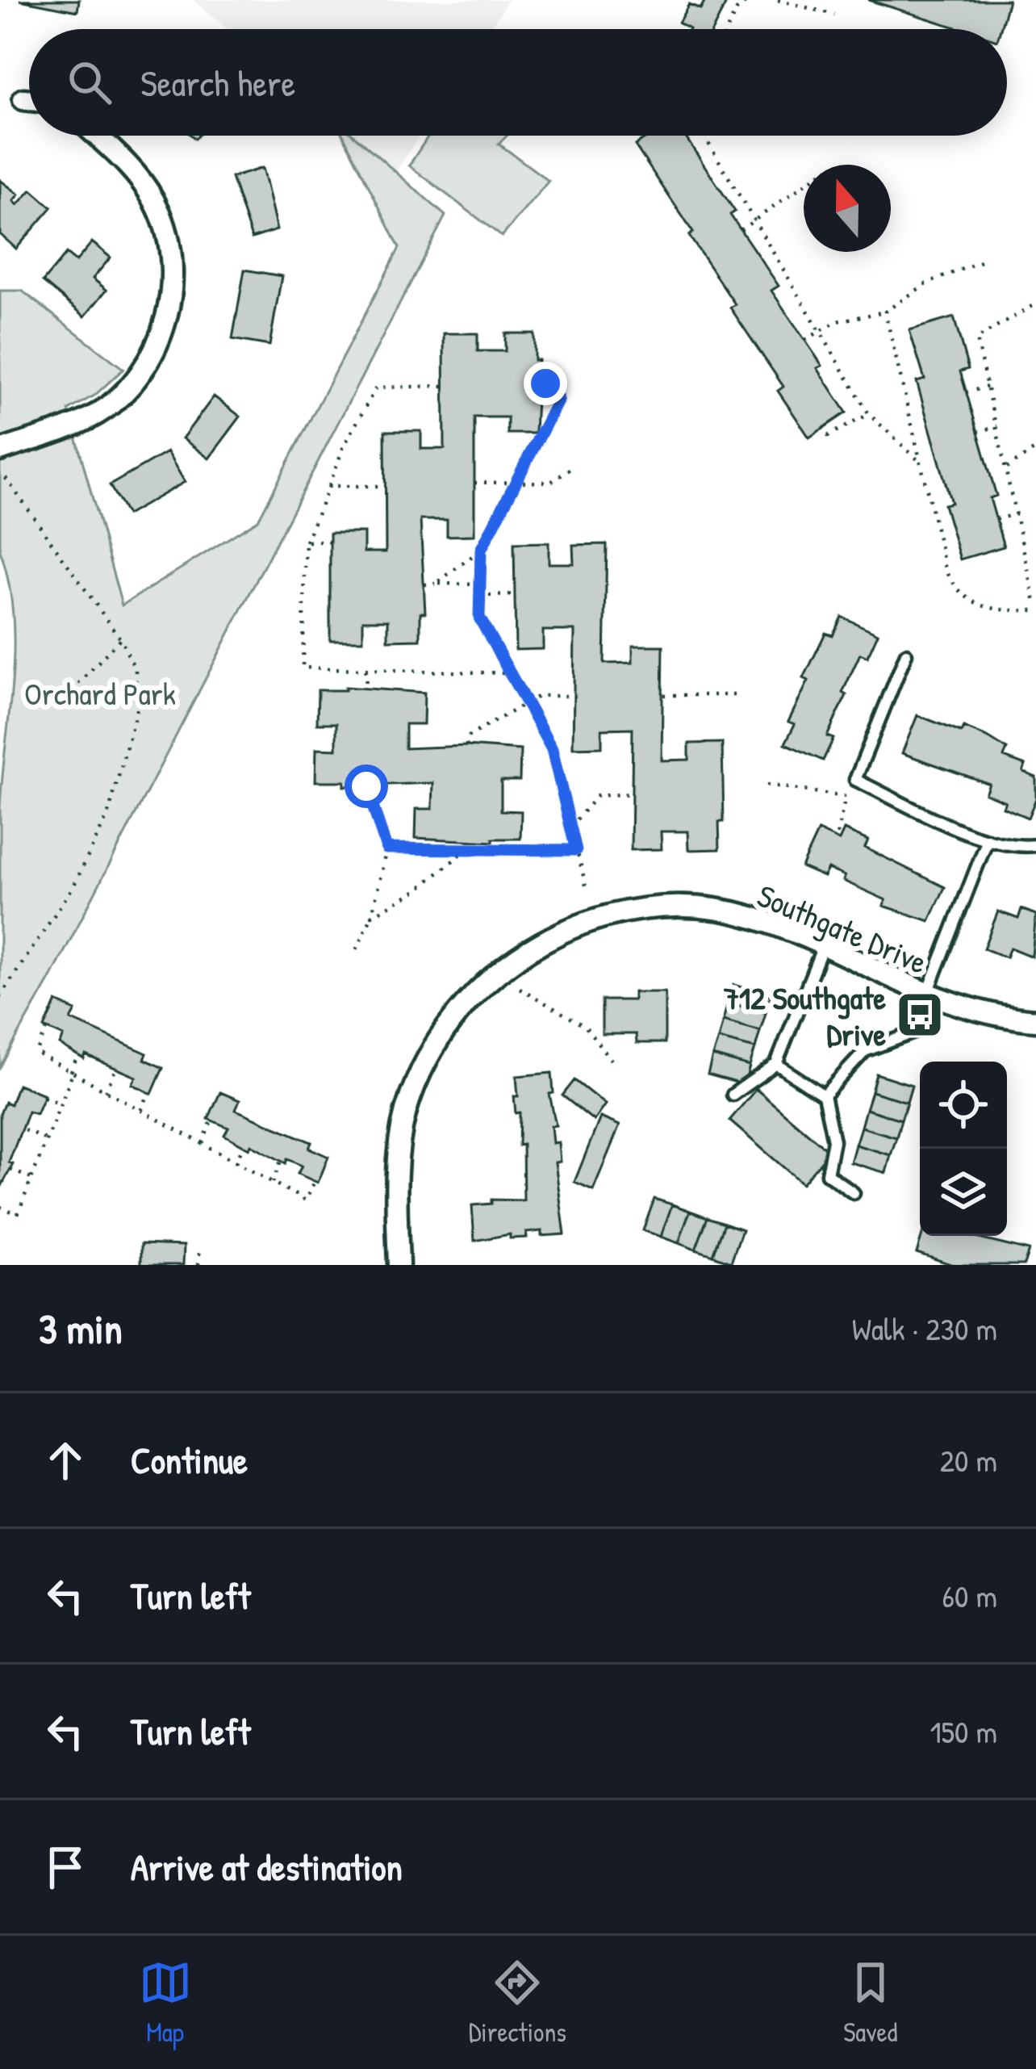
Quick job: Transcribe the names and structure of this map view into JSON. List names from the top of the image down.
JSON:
{
  "streets": {
    "street": ["Southgate Drive"]
  },
  "parks": ["Orchard Park"],
  "places": {
    "bus stop": ["712 Southgate Drive"]
  },
  "north": "top",
  "page": {
    "search": "Search here",
    "heading": ["3 min", "Walk · 230 m"],
    "list": [
      ["Continue", "20 m"],
      ["Turn left", "60 m"],
      ["Turn left", "150 m"],
      "Arrive at destination"
    ],
    "nav": ["Map", "Directions", "Saved"]
  }
}
